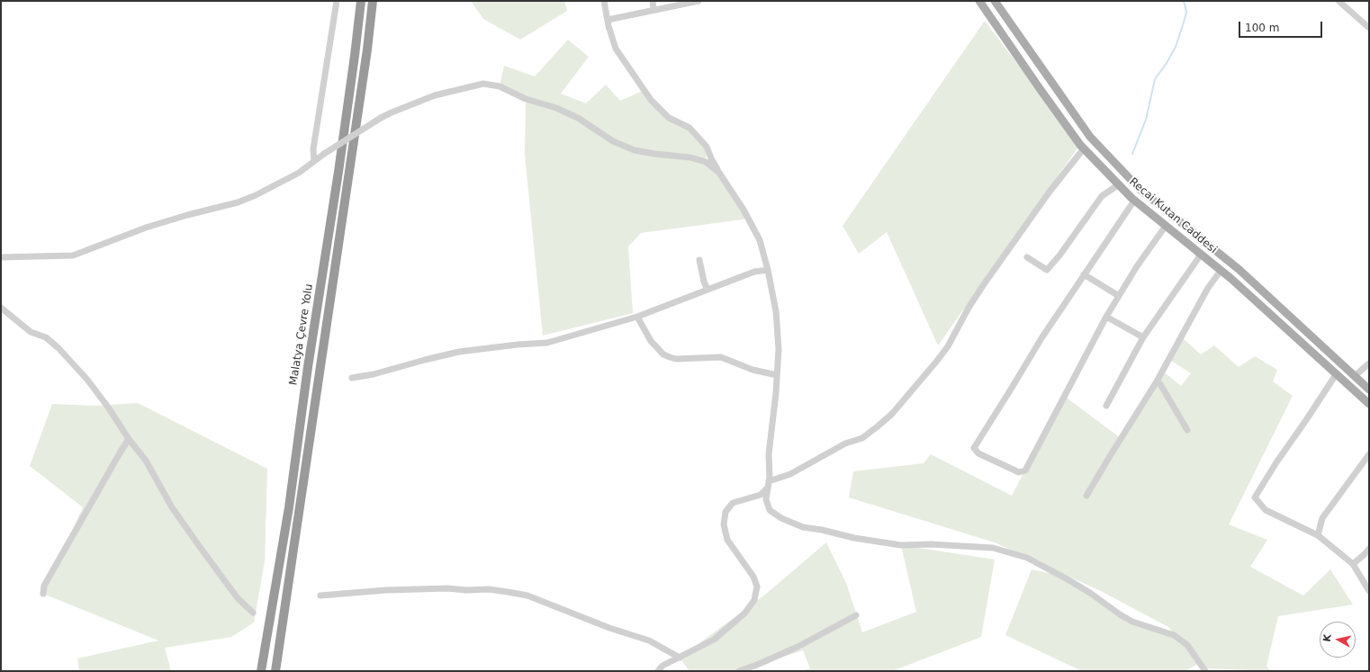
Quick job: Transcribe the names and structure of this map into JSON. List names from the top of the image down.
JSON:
{
  "streets": {
    "highway": ["Malatya Çevre Yolu"],
    "main road": ["Recai Kutan Caddesi"]
  },
  "scale_bar": "100 m",
  "north": "left"
}
